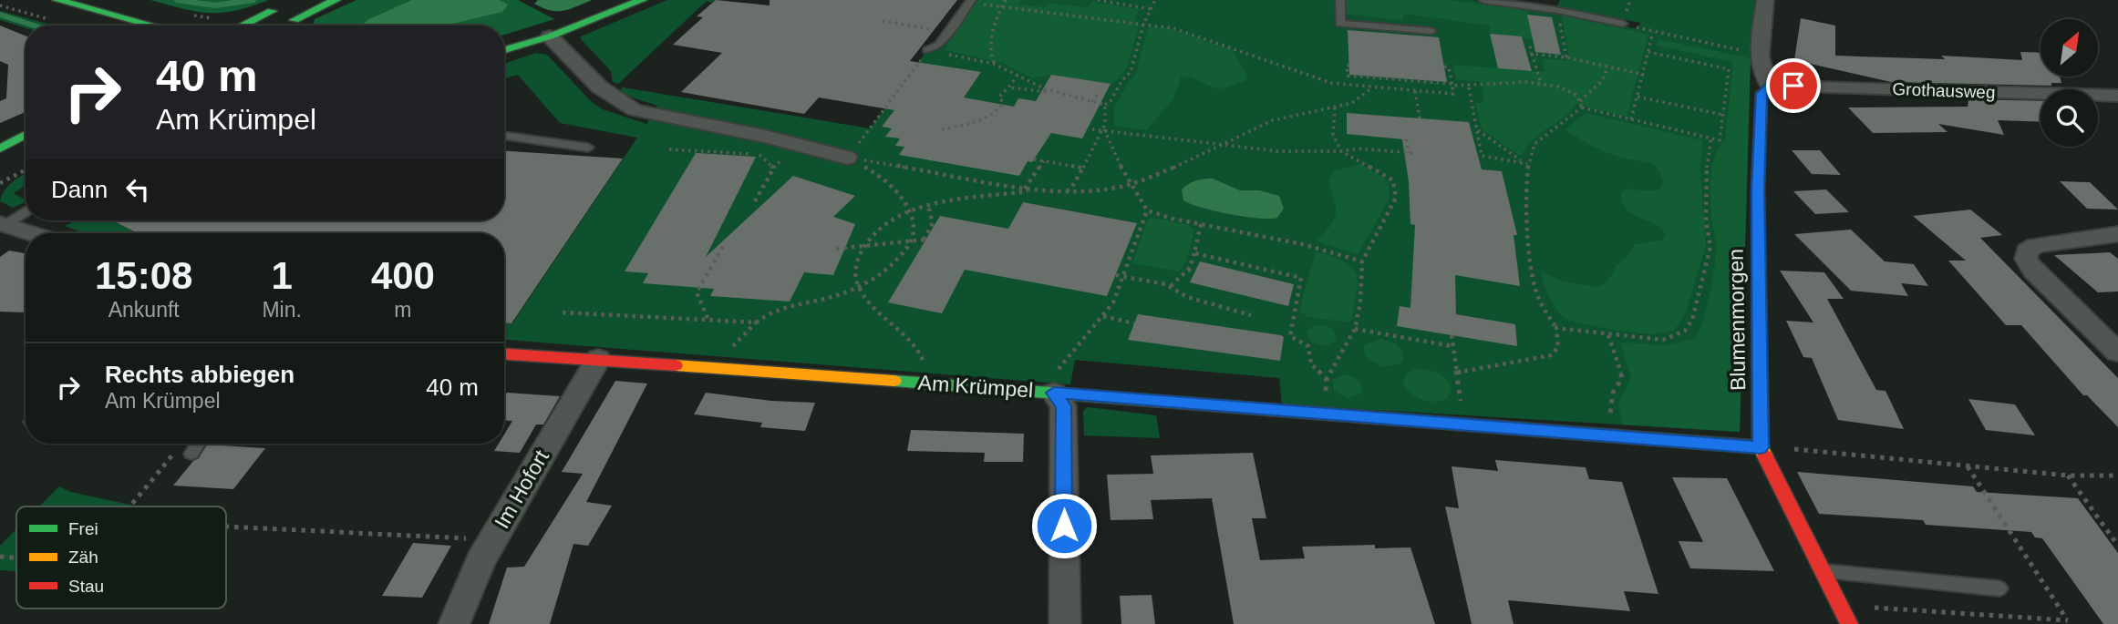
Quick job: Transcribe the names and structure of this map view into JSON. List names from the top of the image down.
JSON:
{
  "streets": {
    "main road": ["Blumenmorgen", "Am Krümpel"],
    "street": ["Grothausweg", "Im Hofort"]
  },
  "crossings": [
    ["Grothausweg", "Blumenmorgen"],
    ["Blumenmorgen", "Am Krümpel"],
    ["Am Krümpel", "Im Hofort"]
  ],
  "legend": ["Frei", "Zäh", "Stau"],
  "north": "top right",
  "page": {
    "turn": ["40 m", "Am Krümpel"],
    "then": "Dann",
    "eta": [
      "15:08",
      "Ankunft",
      "1",
      "Min.",
      "400",
      "m"
    ],
    "list": [
      {
        "name": "Rechts abbiegen",
        "note": "Am Krümpel",
        "value": "40 m"
      }
    ]
  }
}
